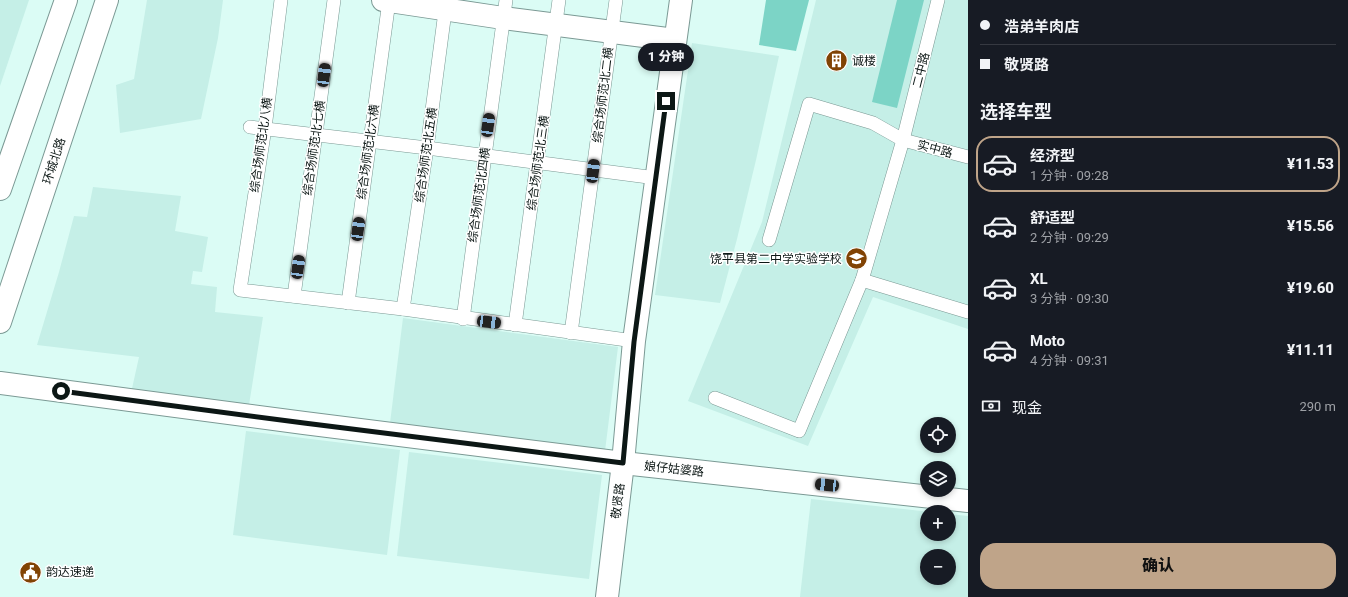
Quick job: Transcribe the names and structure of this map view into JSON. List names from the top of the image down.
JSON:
{
  "streets": {
    "street": ["环城北路", "娘仔姑婆路", "敬贤路"],
    "lane": [
      "二中路",
      "综合场师范北二横",
      "综合场师范北八横",
      "综合场师范北七横",
      "实中路",
      "综合场师范北六横",
      "综合场师范北五横",
      "综合场师范北三横",
      "综合场师范北四横"
    ]
  },
  "crossings": [
    ["二中路", "实中路"],
    ["综合场师范北八横", "综合场师范北七横"],
    ["娘仔姑婆路", "敬贤路"]
  ],
  "places": {
    "building": ["诚楼"],
    "school or university": ["饶平县第二中学实验学校"],
    "public building": ["韵达速递"]
  },
  "page": {
    "banner": ["浩弟羊肉店", "敬贤路"],
    "bubble": "1 分钟",
    "heading": "选择车型",
    "list": [
      {
        "name": "经济型",
        "note": "1 分钟 · 09:28",
        "value": "¥11.53"
      },
      {
        "name": "舒适型",
        "note": "2 分钟 · 09:29",
        "value": "¥15.56"
      },
      {
        "name": "XL",
        "note": "3 分钟 · 09:30",
        "value": "¥19.60"
      },
      {
        "name": "Moto",
        "note": "4 分钟 · 09:31",
        "value": "¥11.11"
      }
    ],
    "pay": ["现金", "290 m"],
    "map_buttons": ["+", "−"],
    "buttons": "确认"
  }
}
